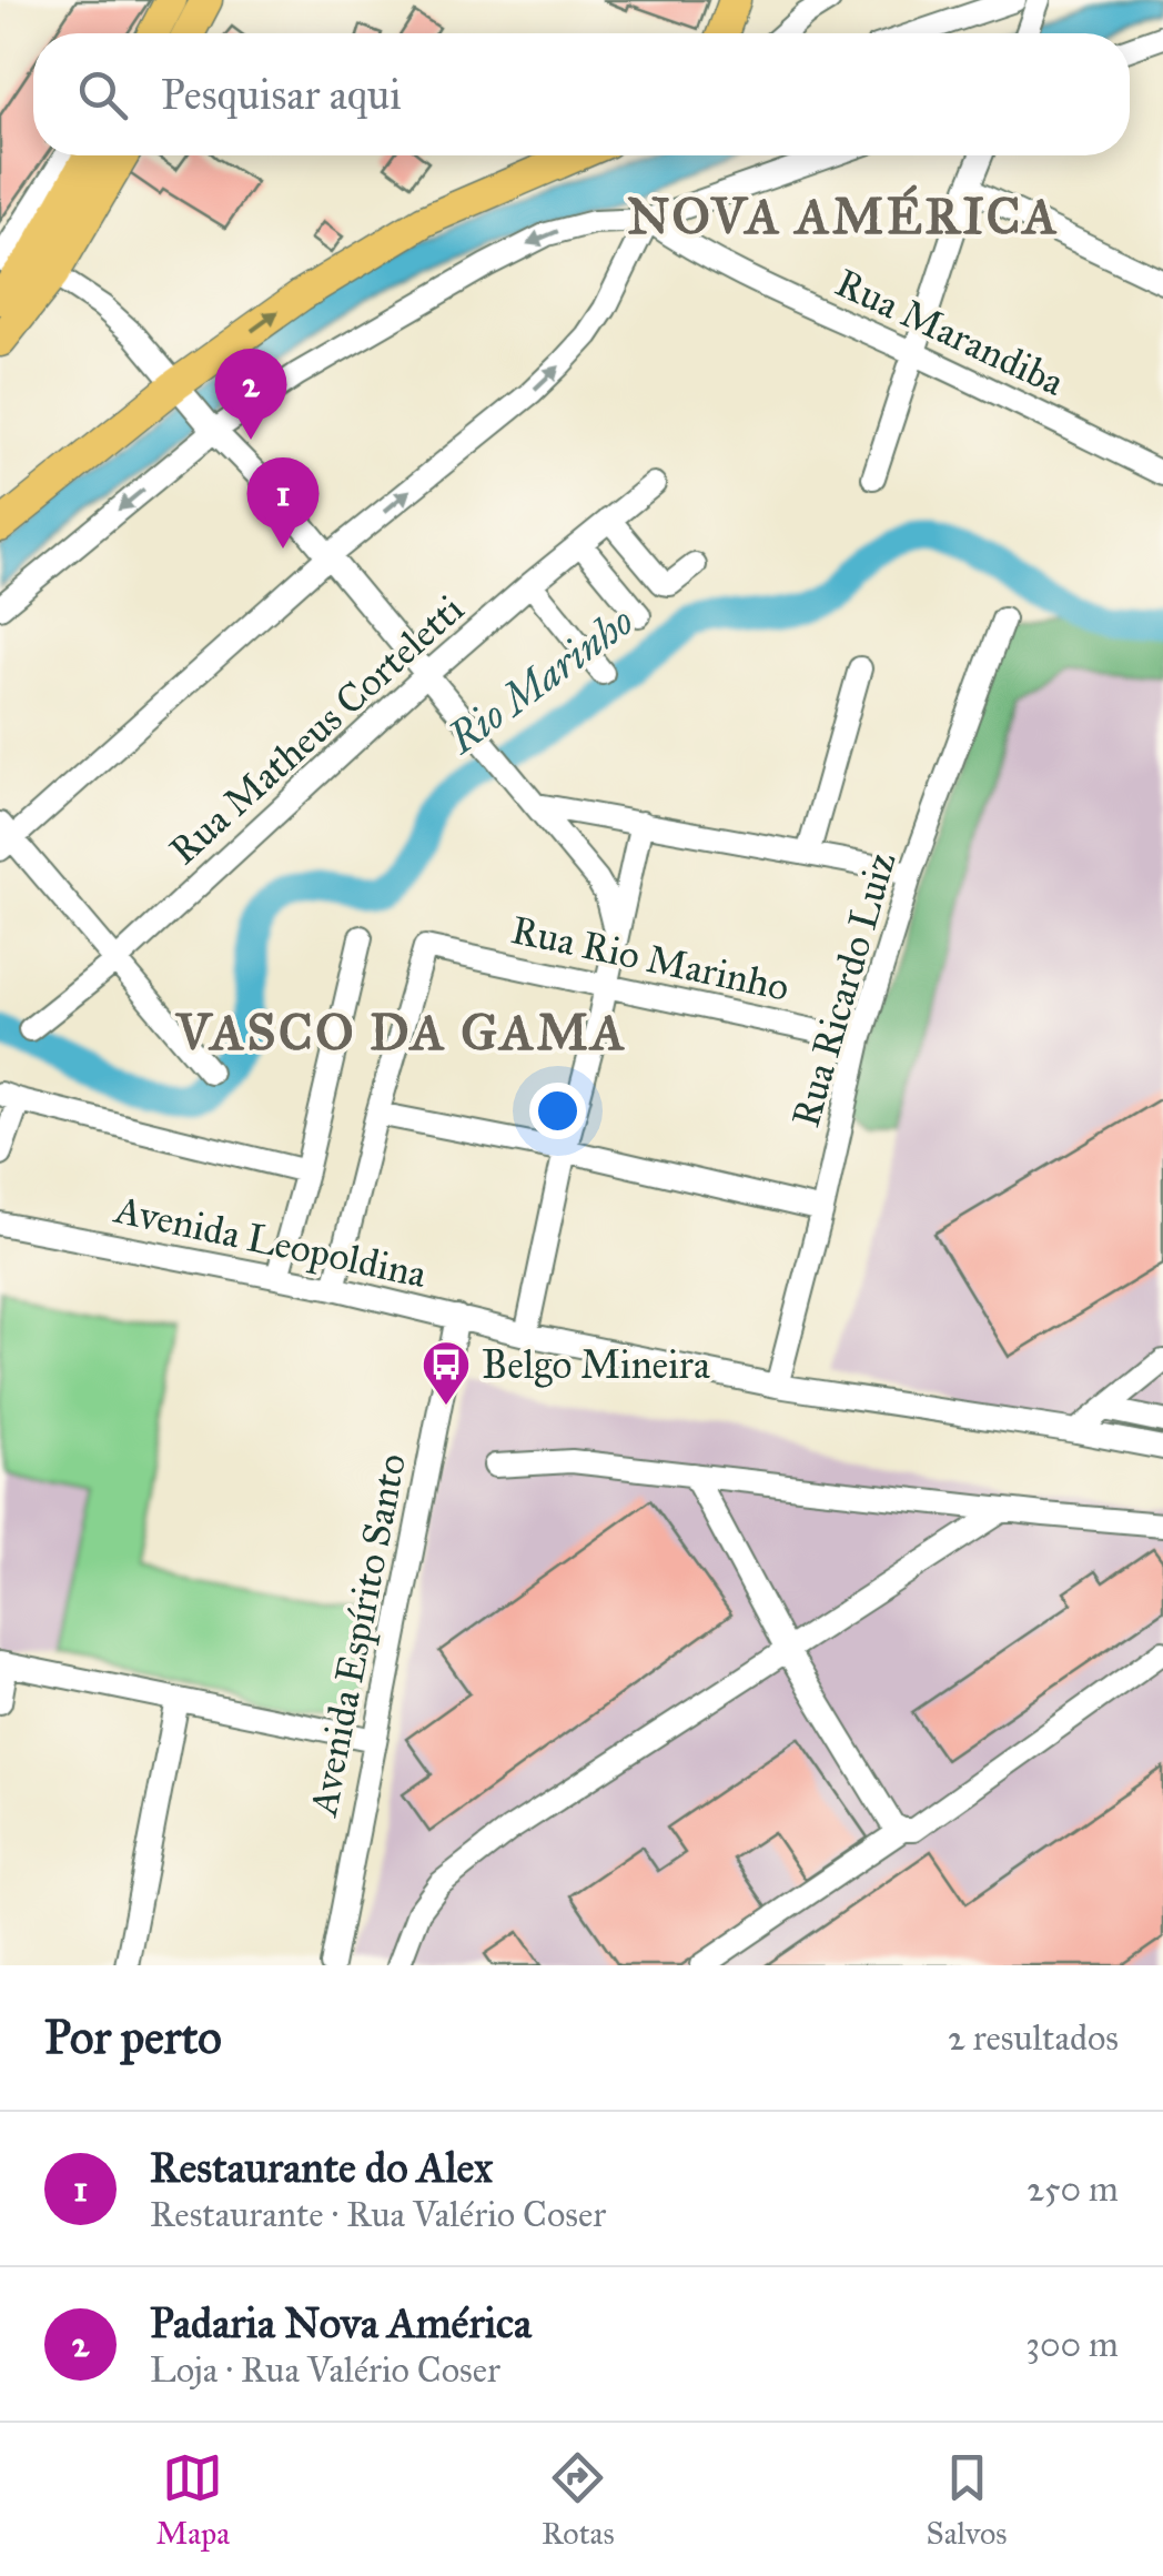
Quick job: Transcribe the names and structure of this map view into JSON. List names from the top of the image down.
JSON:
{
  "streets": {
    "street": [
      "Rua Marandiba",
      "Rua Matheus Corteletti",
      "Rua Rio Marinho",
      "Rua Ricardo Luiz",
      "Avenida Leopoldina",
      "Avenida Espírito Santo"
    ]
  },
  "crossings": [
    ["Rua Rio Marinho", "Rua Ricardo Luiz"],
    ["Rua Ricardo Luiz", "Avenida Leopoldina"],
    ["Avenida Leopoldina", "Avenida Espírito Santo"]
  ],
  "districts": ["NOVA AMÉRICA", "VASCO DA GAMA"],
  "water": ["Rio Marinho"],
  "places": {
    "bus stop": ["Belgo Mineira"]
  },
  "page": {
    "search": "Pesquisar aqui",
    "pins": ["2", "1"],
    "heading": ["Por perto", "2 resultados"],
    "list": [
      {
        "mark": "1",
        "name": "Restaurante do Alex",
        "note": "Restaurante · Rua Valério Coser",
        "value": "250 m"
      },
      {
        "mark": "2",
        "name": "Padaria Nova América",
        "note": "Loja · Rua Valério Coser",
        "value": "300 m"
      }
    ],
    "nav": ["Mapa", "Rotas", "Salvos"]
  }
}
